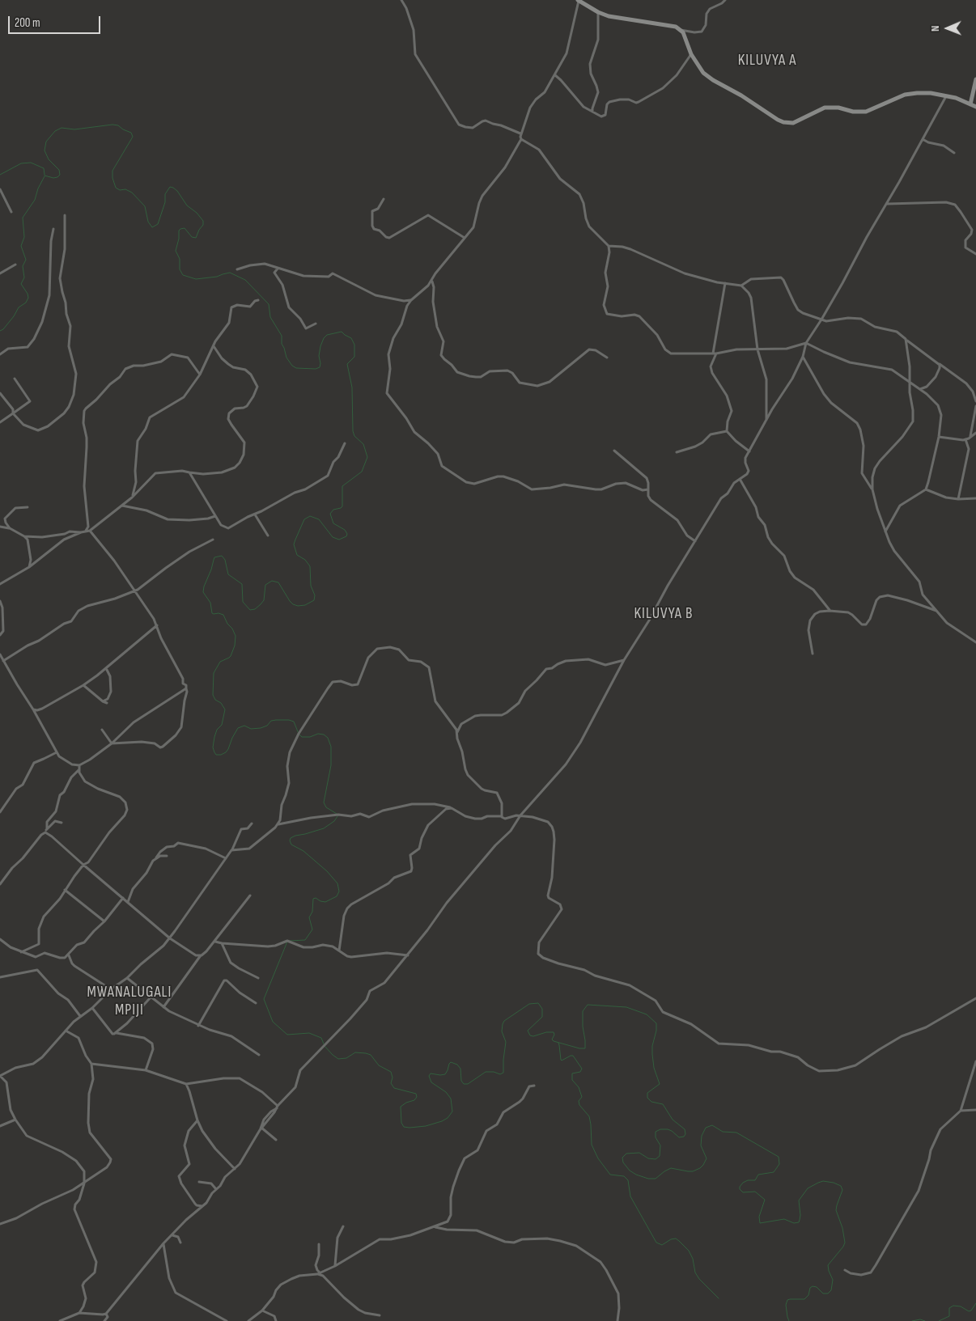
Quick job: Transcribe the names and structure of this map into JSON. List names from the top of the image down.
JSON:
{
  "districts": ["KILUVYA A", "KILUVYA B", "MWANALUGALI MPIJI"],
  "scale_bar": "200 m",
  "north": "left"
}
